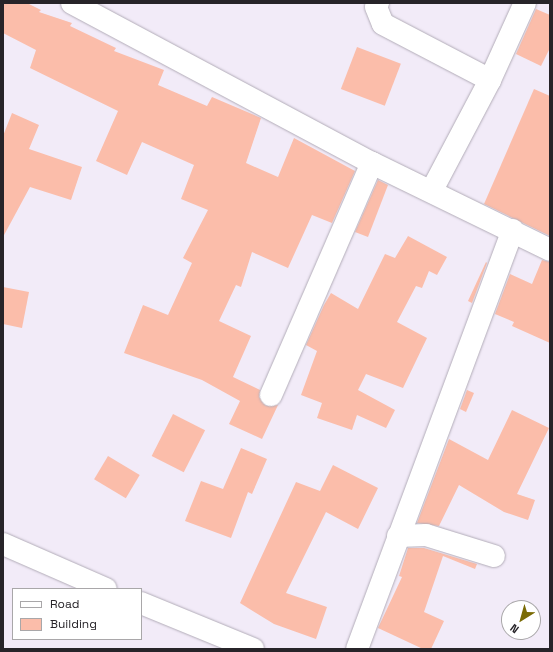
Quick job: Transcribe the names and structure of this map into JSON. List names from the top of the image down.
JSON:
{
  "legend": ["Road", "Building"],
  "north": "bottom left"
}
